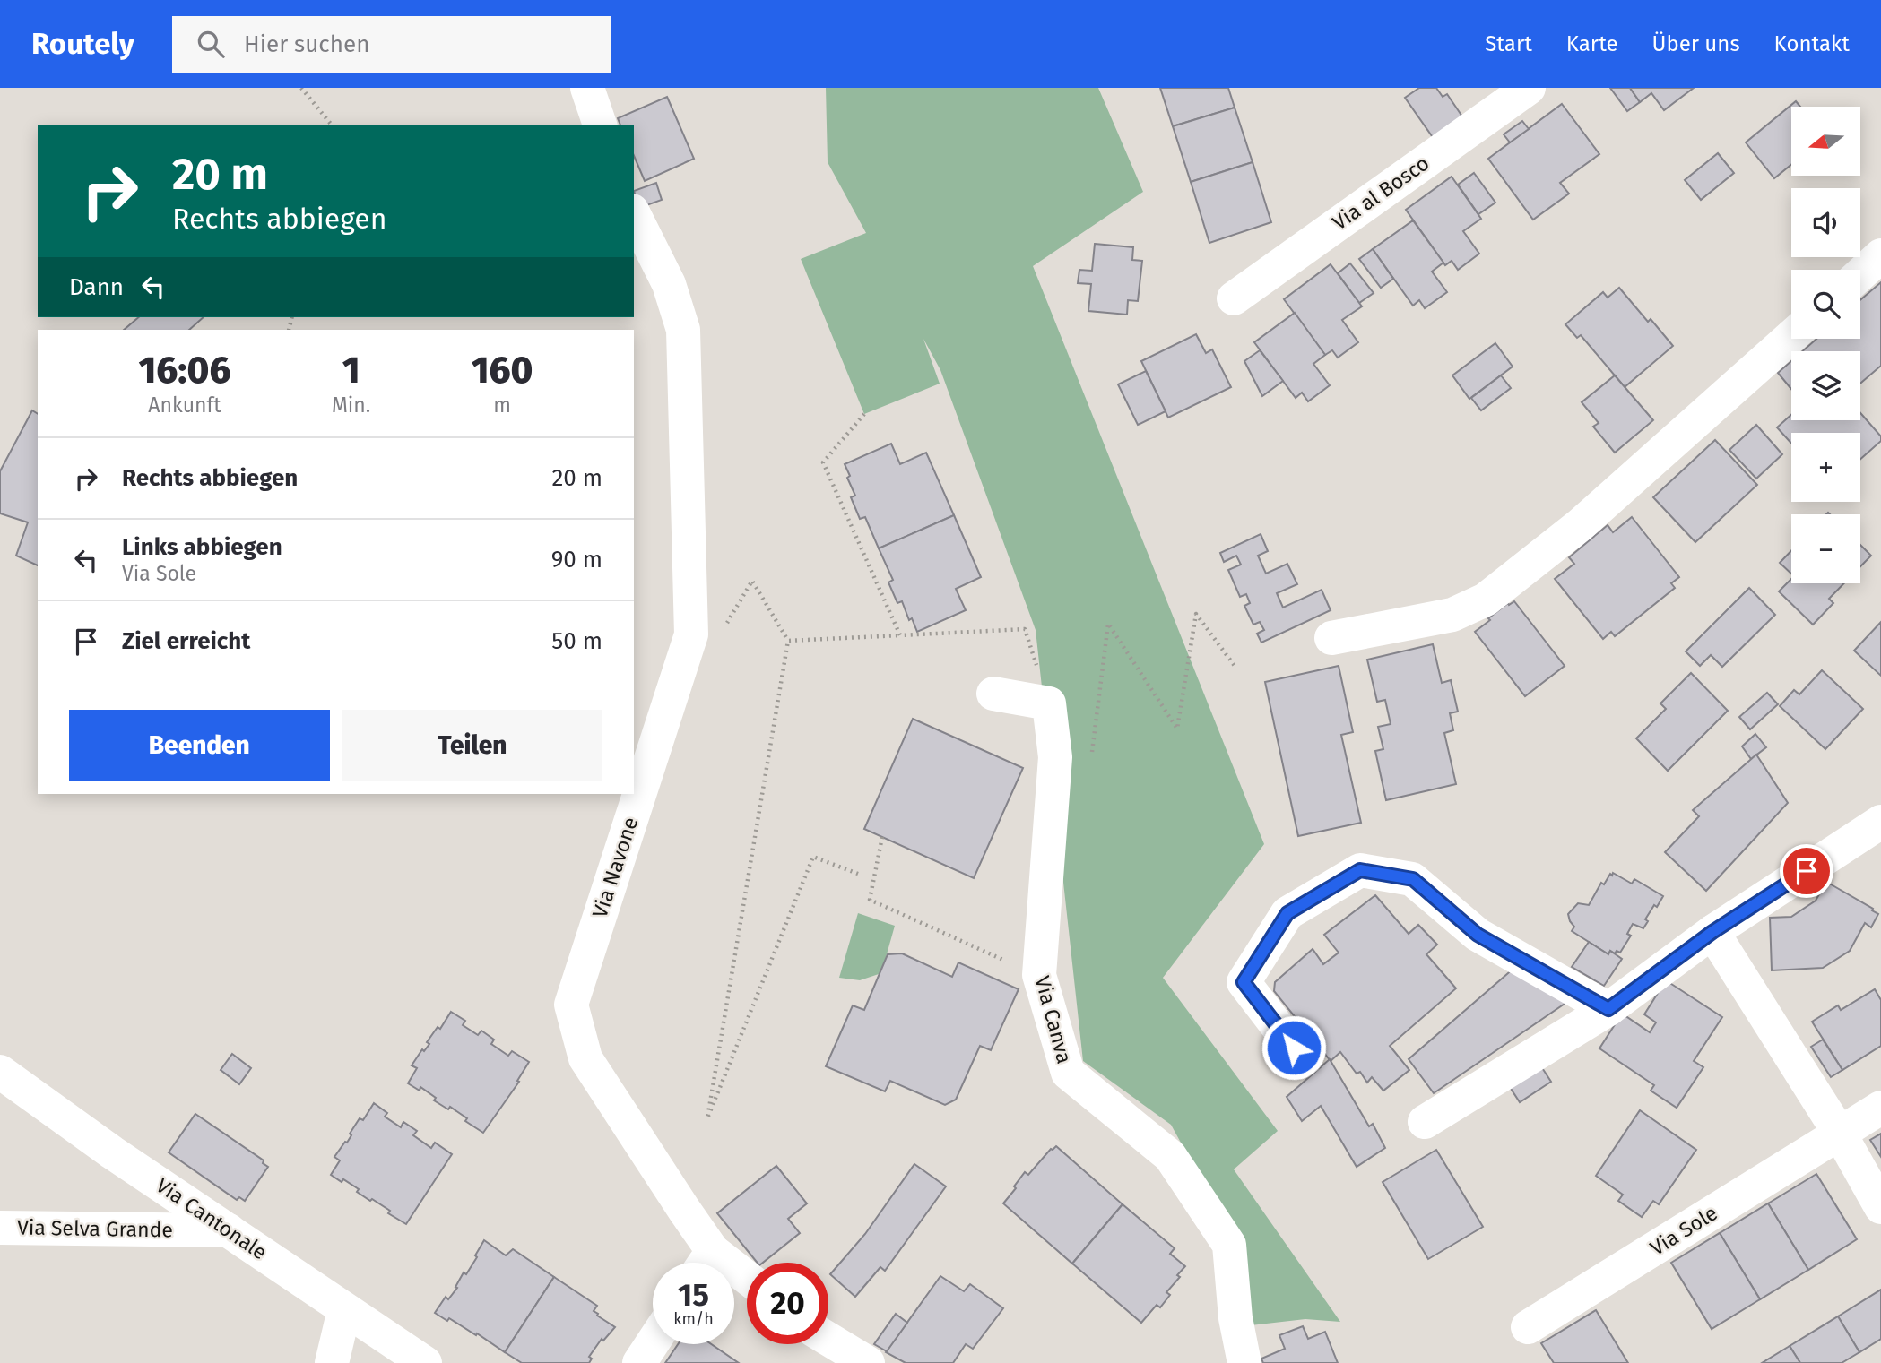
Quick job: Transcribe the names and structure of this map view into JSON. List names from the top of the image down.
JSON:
{
  "streets": {
    "street": [
      "Via al Bosco",
      "Via Navone",
      "Via Canva",
      "Via Cantonale",
      "Via Selva Grande",
      "Via Sole"
    ]
  },
  "crossings": [
    ["Via Cantonale", "Via Selva Grande"]
  ],
  "north": "left",
  "page": {
    "header": "Routely",
    "search": "Hier suchen",
    "nav": [
      "Start",
      "Karte",
      "Über uns",
      "Kontakt"
    ],
    "map_buttons": ["+", "−"],
    "turn": ["20 m", "Rechts abbiegen"],
    "then": "Dann",
    "eta": [
      "16:06",
      "Ankunft",
      "1",
      "Min.",
      "160",
      "m"
    ],
    "list": [
      {
        "name": "Rechts abbiegen",
        "value": "20 m"
      },
      {
        "name": "Links abbiegen",
        "note": "Via Sole",
        "value": "90 m"
      },
      {
        "name": "Ziel erreicht",
        "value": "50 m"
      }
    ],
    "buttons": ["Beenden", "Teilen"],
    "speed": "15 km/h",
    "limit": "20"
  }
}
